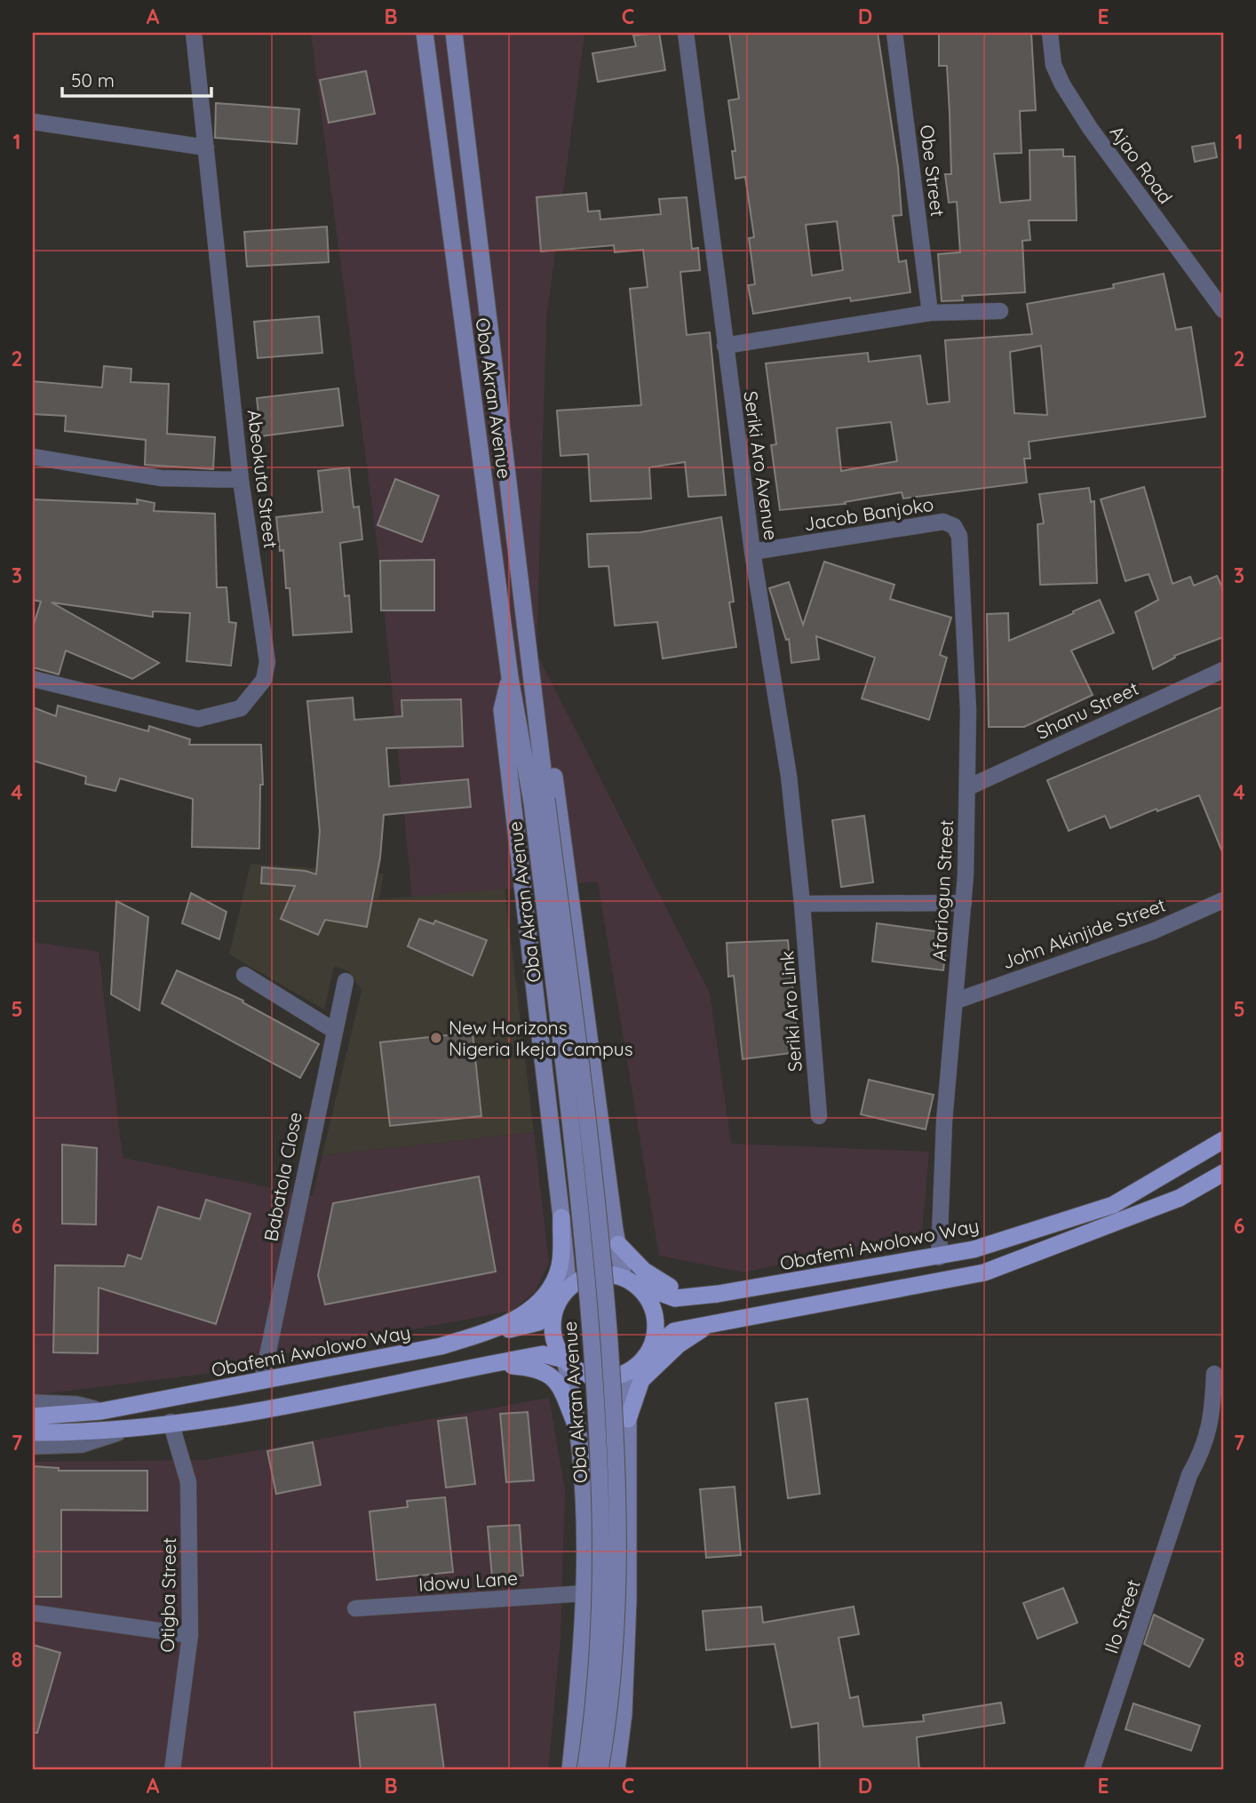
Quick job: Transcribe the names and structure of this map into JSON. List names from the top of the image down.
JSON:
{
  "streets": {
    "main road": ["Oba Akran Avenue", "Obafemi Awolowo Way"],
    "street": [
      "Ajao Road",
      "Obe Street",
      "Seriki Aro Avenue",
      "Abeokuta Street",
      "Jacob Banjoko",
      "Shanu Street",
      "Afariogun Street",
      "John Akinjide Street",
      "Seriki Aro Link",
      "Babatola Close",
      "Idowu Lane",
      "Otigba Street",
      "Ilo Street"
    ]
  },
  "crossings": [
    ["Seriki Aro Avenue", "Jacob Banjoko"],
    ["Seriki Aro Avenue", "Seriki Aro Link"],
    ["Jacob Banjoko", "Afariogun Street"],
    ["Shanu Street", "Afariogun Street"],
    ["Afariogun Street", "John Akinjide Street"],
    ["Afariogun Street", "Obafemi Awolowo Way"],
    ["Babatola Close", "Obafemi Awolowo Way"]
  ],
  "places": ["New Horizons Nigeria Ikeja Campus"],
  "scale_bar": "50 m",
  "grid": {
    "columns": [
      "A",
      "B",
      "C",
      "D",
      "E"
    ],
    "rows": [
      "1",
      "2",
      "3",
      "4",
      "5",
      "6",
      "7",
      "8"
    ]
  }
}
